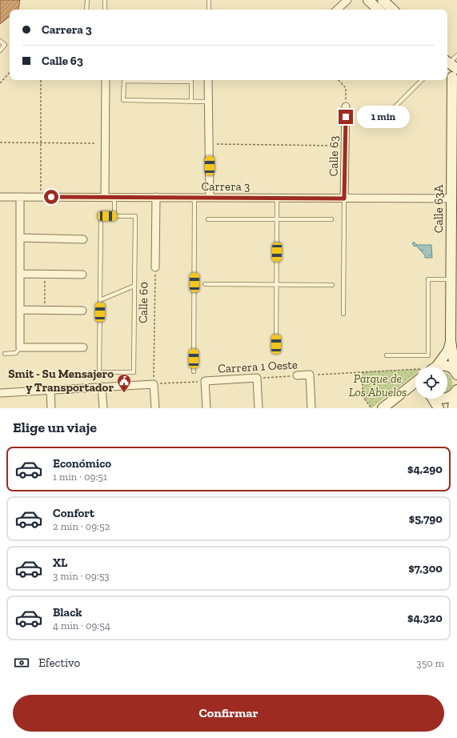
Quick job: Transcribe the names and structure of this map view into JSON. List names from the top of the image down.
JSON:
{
  "streets": {
    "street": [
      "Calle 63",
      "Carrera 3",
      "Calle 63A",
      "Calle 60",
      "Carrera 1 Oeste"
    ]
  },
  "crossings": [
    ["Calle 63", "Carrera 3"],
    ["Carrera 3", "Calle 63A"],
    ["Carrera 3", "Calle 60"],
    ["Calle 60", "Carrera 1 Oeste"]
  ],
  "parks": ["Parque de Los Abuelos"],
  "places": {
    "public building": ["Smit - Su Mensajero y Transportador"]
  },
  "page": {
    "banner": ["Carrera 3", "Calle 63"],
    "bubble": "1 min",
    "heading": "Elige un viaje",
    "list": [
      {
        "name": "Económico",
        "note": "1 min · 09:51",
        "value": "$4,290"
      },
      {
        "name": "Confort",
        "note": "2 min · 09:52",
        "value": "$5,790"
      },
      {
        "name": "XL",
        "note": "3 min · 09:53",
        "value": "$7,300"
      },
      {
        "name": "Black",
        "note": "4 min · 09:54",
        "value": "$4,320"
      }
    ],
    "pay": ["Efectivo", "350 m"],
    "buttons": "Confirmar"
  }
}
